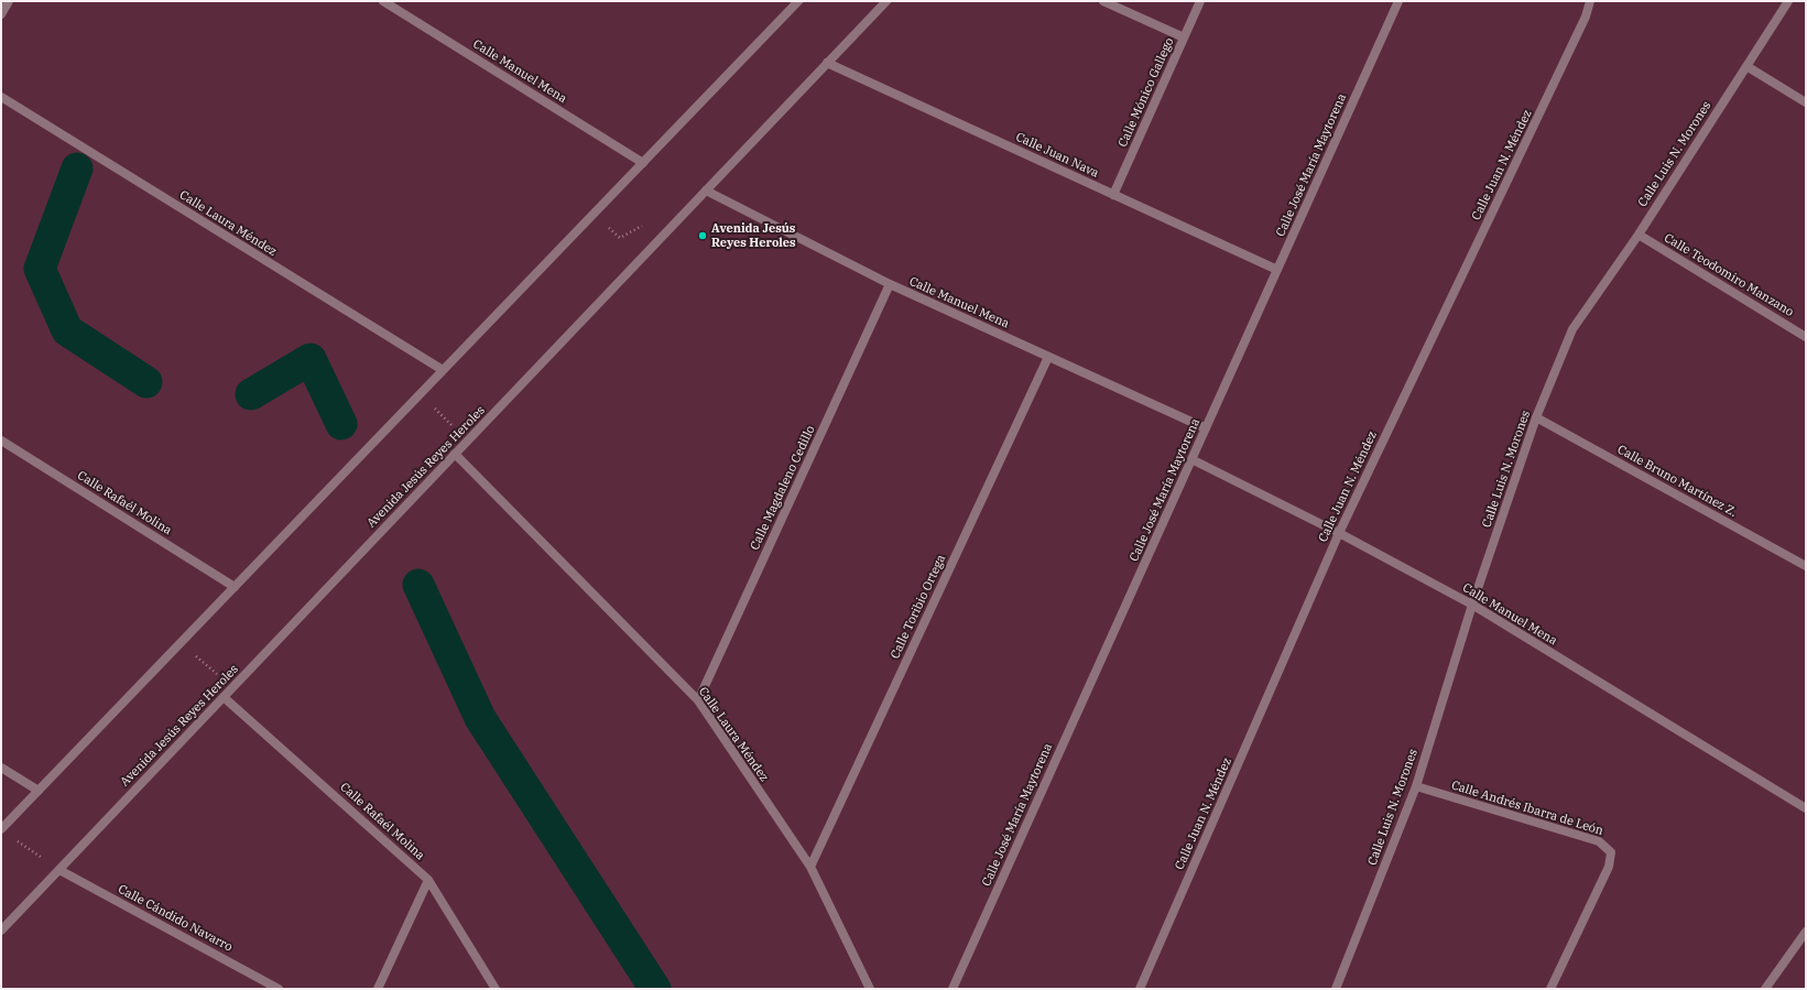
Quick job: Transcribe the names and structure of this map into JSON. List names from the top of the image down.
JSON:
{
  "streets": {
    "street": [
      "Calle Manuel Mena",
      "Calle Mónico Gallego",
      "Calle Luis N. Morones",
      "Calle Juan Nava",
      "Calle José María Maytorena",
      "Calle Juan N. Méndez",
      "Calle Laura Méndez",
      "Calle Teodomiro Manzano",
      "Avenida Jesús Reyes Heroles",
      "Calle Bruno Martínez Z.",
      "Calle Magdaleno Cedillo",
      "Calle Rafaél Molina",
      "Calle Toribio Ortega",
      "Calle Andrés Ibarra de León",
      "Calle Cándido Navarro"
    ]
  },
  "crossings": [
    ["Calle Manuel Mena", "Calle Luis N. Morones"],
    ["Calle Manuel Mena", "Calle José María Maytorena"],
    ["Calle Manuel Mena", "Calle Juan N. Méndez"],
    ["Calle Manuel Mena", "Avenida Jesús Reyes Heroles"],
    ["Calle Manuel Mena", "Calle Magdaleno Cedillo"],
    ["Calle Manuel Mena", "Calle Toribio Ortega"],
    ["Calle Mónico Gallego", "Calle Juan Nava"],
    ["Calle Luis N. Morones", "Calle Teodomiro Manzano"],
    ["Calle Luis N. Morones", "Calle Bruno Martínez Z."],
    ["Calle Luis N. Morones", "Calle Andrés Ibarra de León"],
    ["Calle Juan Nava", "Calle José María Maytorena"],
    ["Calle Juan Nava", "Avenida Jesús Reyes Heroles"],
    ["Calle Laura Méndez", "Avenida Jesús Reyes Heroles"],
    ["Calle Laura Méndez", "Calle Magdaleno Cedillo"],
    ["Calle Laura Méndez", "Calle Toribio Ortega"],
    ["Avenida Jesús Reyes Heroles", "Calle Rafaél Molina"],
    ["Avenida Jesús Reyes Heroles", "Calle Cándido Navarro"]
  ],
  "places": ["Avenida Jesús Reyes Heroles"]
}
